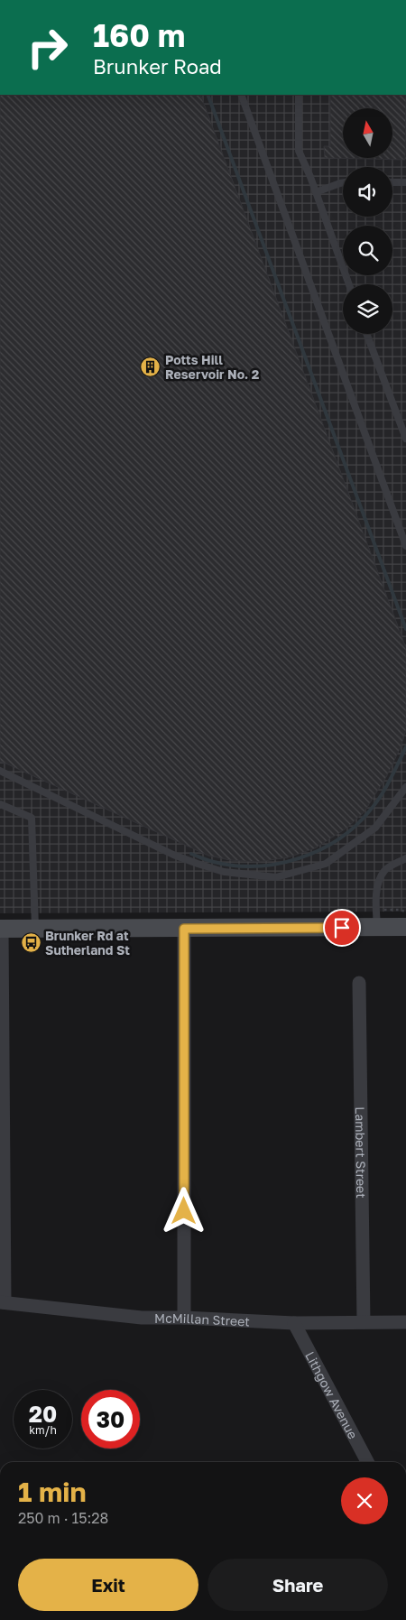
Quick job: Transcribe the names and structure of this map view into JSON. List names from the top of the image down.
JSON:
{
  "streets": {
    "street": ["Lambert Street", "McMillan Street", "Lithgow Avenue"]
  },
  "crossings": [
    ["Lambert Street", "McMillan Street"],
    ["McMillan Street", "Lithgow Avenue"]
  ],
  "places": {
    "building": ["Potts Hill Reservoir No. 2"],
    "bus stop": ["Brunker Rd at Sutherland St"]
  },
  "north": "top",
  "page": {
    "turn": ["160 m", "Brunker Road"],
    "speed": "20 km/h",
    "limit": "30",
    "heading": ["1 min", "250 m · 15:28"],
    "buttons": ["Exit", "Share"]
  }
}
